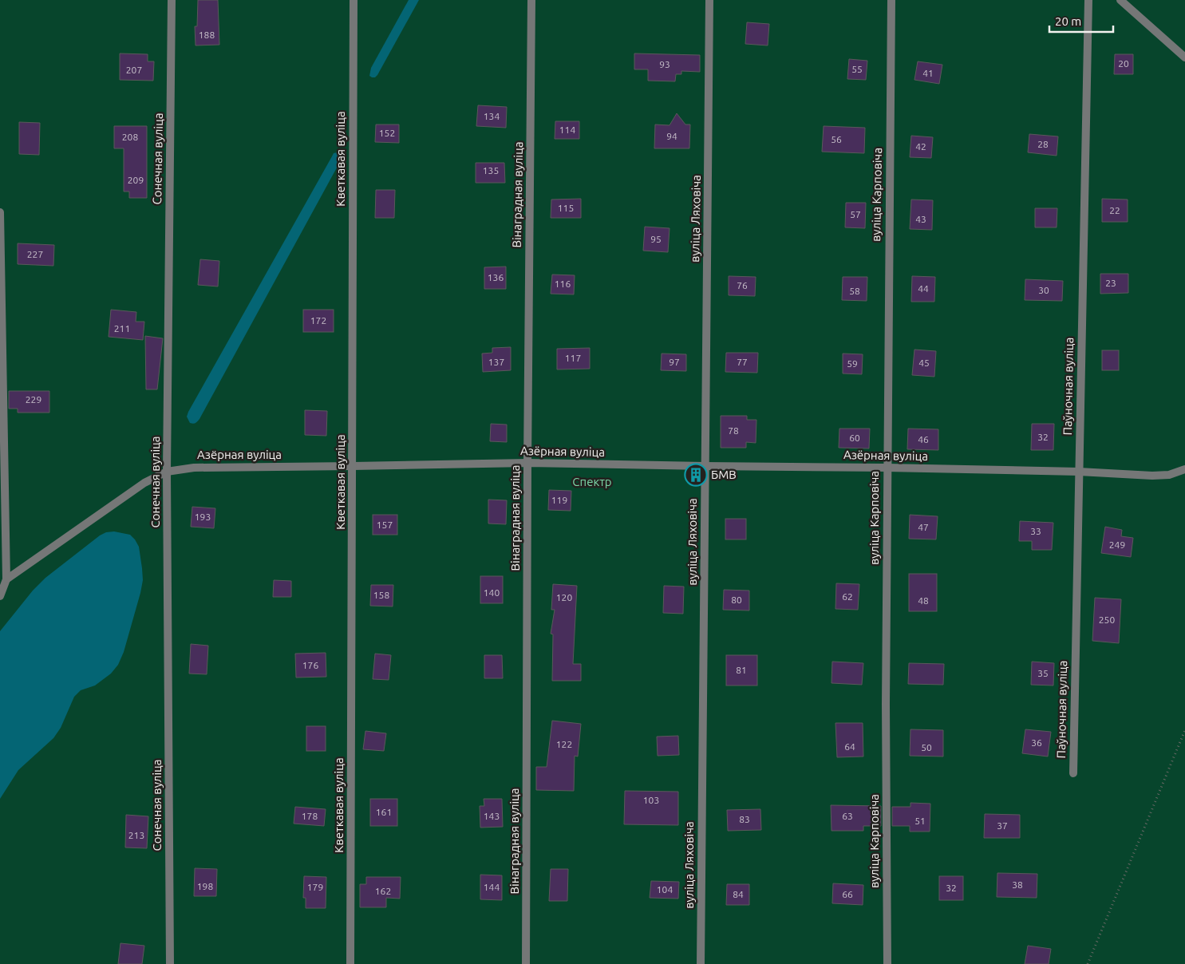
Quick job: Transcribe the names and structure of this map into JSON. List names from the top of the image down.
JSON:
{
  "streets": {
    "street": [
      "Сонечная вуліца",
      "Кветкавая вуліца",
      "Вінаградная вуліца",
      "вуліца Карповіча",
      "вуліца Ляховіча",
      "Паўночная вуліца",
      "Азёрная вуліца"
    ]
  },
  "crossings": [
    ["Сонечная вуліца", "Азёрная вуліца"],
    ["Кветкавая вуліца", "Азёрная вуліца"],
    ["Вінаградная вуліца", "Азёрная вуліца"],
    ["вуліца Карповіча", "Азёрная вуліца"],
    ["вуліца Ляховіча", "Азёрная вуліца"],
    ["Паўночная вуліца", "Азёрная вуліца"]
  ],
  "parks": ["Спектр"],
  "places": {
    "building": ["БМВ"]
  },
  "house_numbers": [
    "188",
    "20",
    "93",
    "55",
    "207",
    "41",
    "134",
    "114",
    "152",
    "94",
    "208",
    "56",
    "28",
    "42",
    "135",
    "209",
    "115",
    "22",
    "57",
    "43",
    "95",
    "227",
    "136",
    "23",
    "116",
    "76",
    "44",
    "30",
    "58",
    "172",
    "211",
    "117",
    "137",
    "97",
    "77",
    "45",
    "59",
    "229",
    "78",
    "32",
    "60",
    "46",
    "119",
    "193",
    "157",
    "47",
    "33",
    "249",
    "140",
    "158",
    "62",
    "120",
    "80",
    "48",
    "250",
    "176",
    "81",
    "35",
    "36",
    "122",
    "64",
    "50",
    "103",
    "161",
    "178",
    "143",
    "63",
    "83",
    "51",
    "37",
    "213",
    "38",
    "198",
    "179",
    "144",
    "32",
    "104",
    "162",
    "84",
    "66"
  ],
  "scale_bar": "20 m"
}
